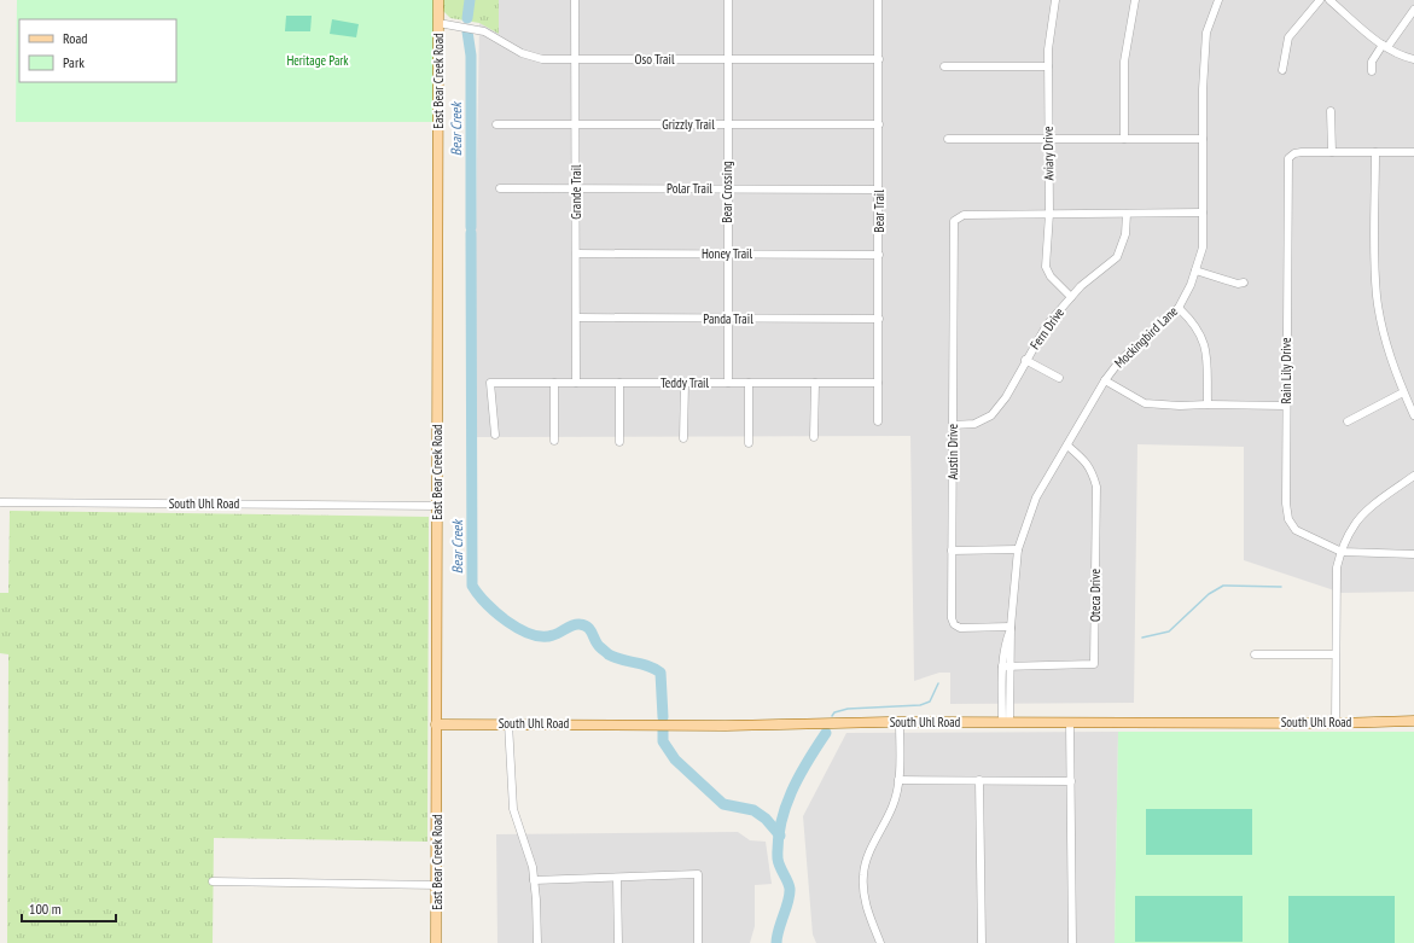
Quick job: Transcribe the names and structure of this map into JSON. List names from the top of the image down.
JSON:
{
  "streets": {
    "main road": ["East Bear Creek Road", "South Uhl Road"],
    "street": [
      "Oso Trail",
      "Grizzly Trail",
      "Aviary Drive",
      "Polar Trail",
      "Grande Trail",
      "Bear Crossing",
      "Bear Trail",
      "Honey Trail",
      "Panda Trail",
      "Fern Drive",
      "Mockingbird Lane",
      "Rain Lily Drive",
      "Teddy Trail",
      "Austin Drive",
      "Oteca Drive"
    ]
  },
  "crossings": [
    ["Oso Trail", "East Bear Creek Road"],
    ["Oso Trail", "Grande Trail"],
    ["Oso Trail", "Bear Crossing"],
    ["Oso Trail", "Bear Trail"],
    ["East Bear Creek Road", "South Uhl Road"],
    ["Grizzly Trail", "Grande Trail"],
    ["Grizzly Trail", "Bear Crossing"],
    ["Grizzly Trail", "Bear Trail"],
    ["Aviary Drive", "Fern Drive"],
    ["Aviary Drive", "Austin Drive"],
    ["Polar Trail", "Grande Trail"],
    ["Polar Trail", "Bear Crossing"],
    ["Polar Trail", "Bear Trail"],
    ["Grande Trail", "Honey Trail"],
    ["Grande Trail", "Panda Trail"],
    ["Grande Trail", "Teddy Trail"],
    ["Bear Crossing", "Honey Trail"],
    ["Bear Crossing", "Panda Trail"],
    ["Bear Crossing", "Teddy Trail"],
    ["Bear Trail", "Honey Trail"],
    ["Bear Trail", "Panda Trail"],
    ["Bear Trail", "Teddy Trail"],
    ["Fern Drive", "Austin Drive"],
    ["Mockingbird Lane", "Austin Drive"],
    ["Mockingbird Lane", "South Uhl Road"],
    ["Mockingbird Lane", "Oteca Drive"]
  ],
  "water": ["Bear Creek"],
  "parks": ["Heritage Park"],
  "legend": ["Road", "Park"],
  "scale_bar": "100 m"
}
